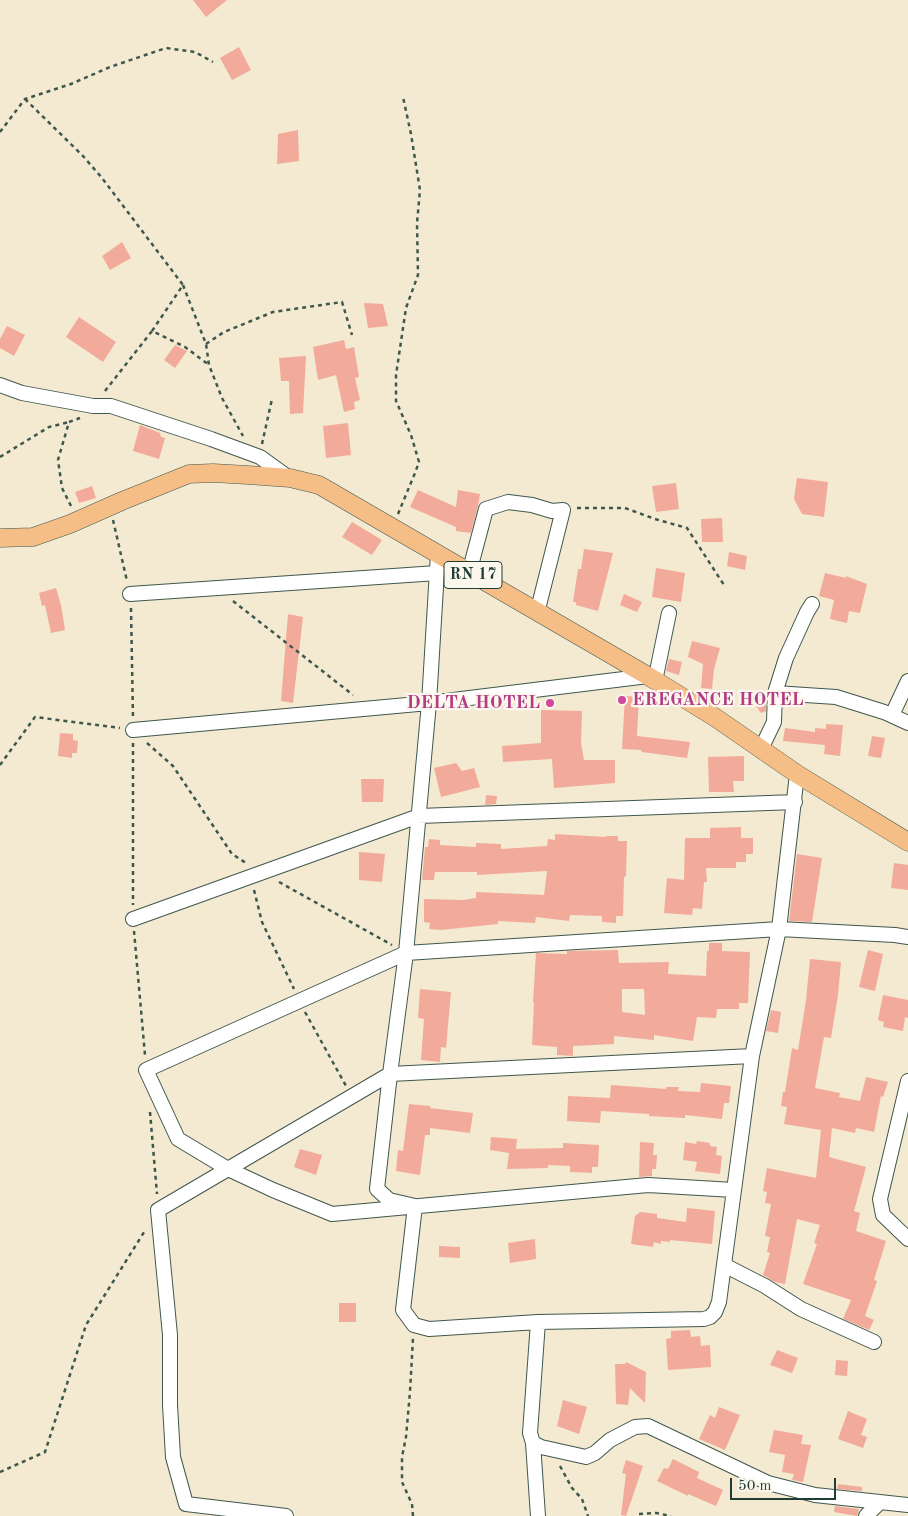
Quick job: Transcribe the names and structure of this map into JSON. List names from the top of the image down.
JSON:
{
  "streets": {
    "main road": ["RN 17"]
  },
  "places": ["EREGANCE HOTEL", "DELTA HOTEL"],
  "scale_bar": "50 m"
}
